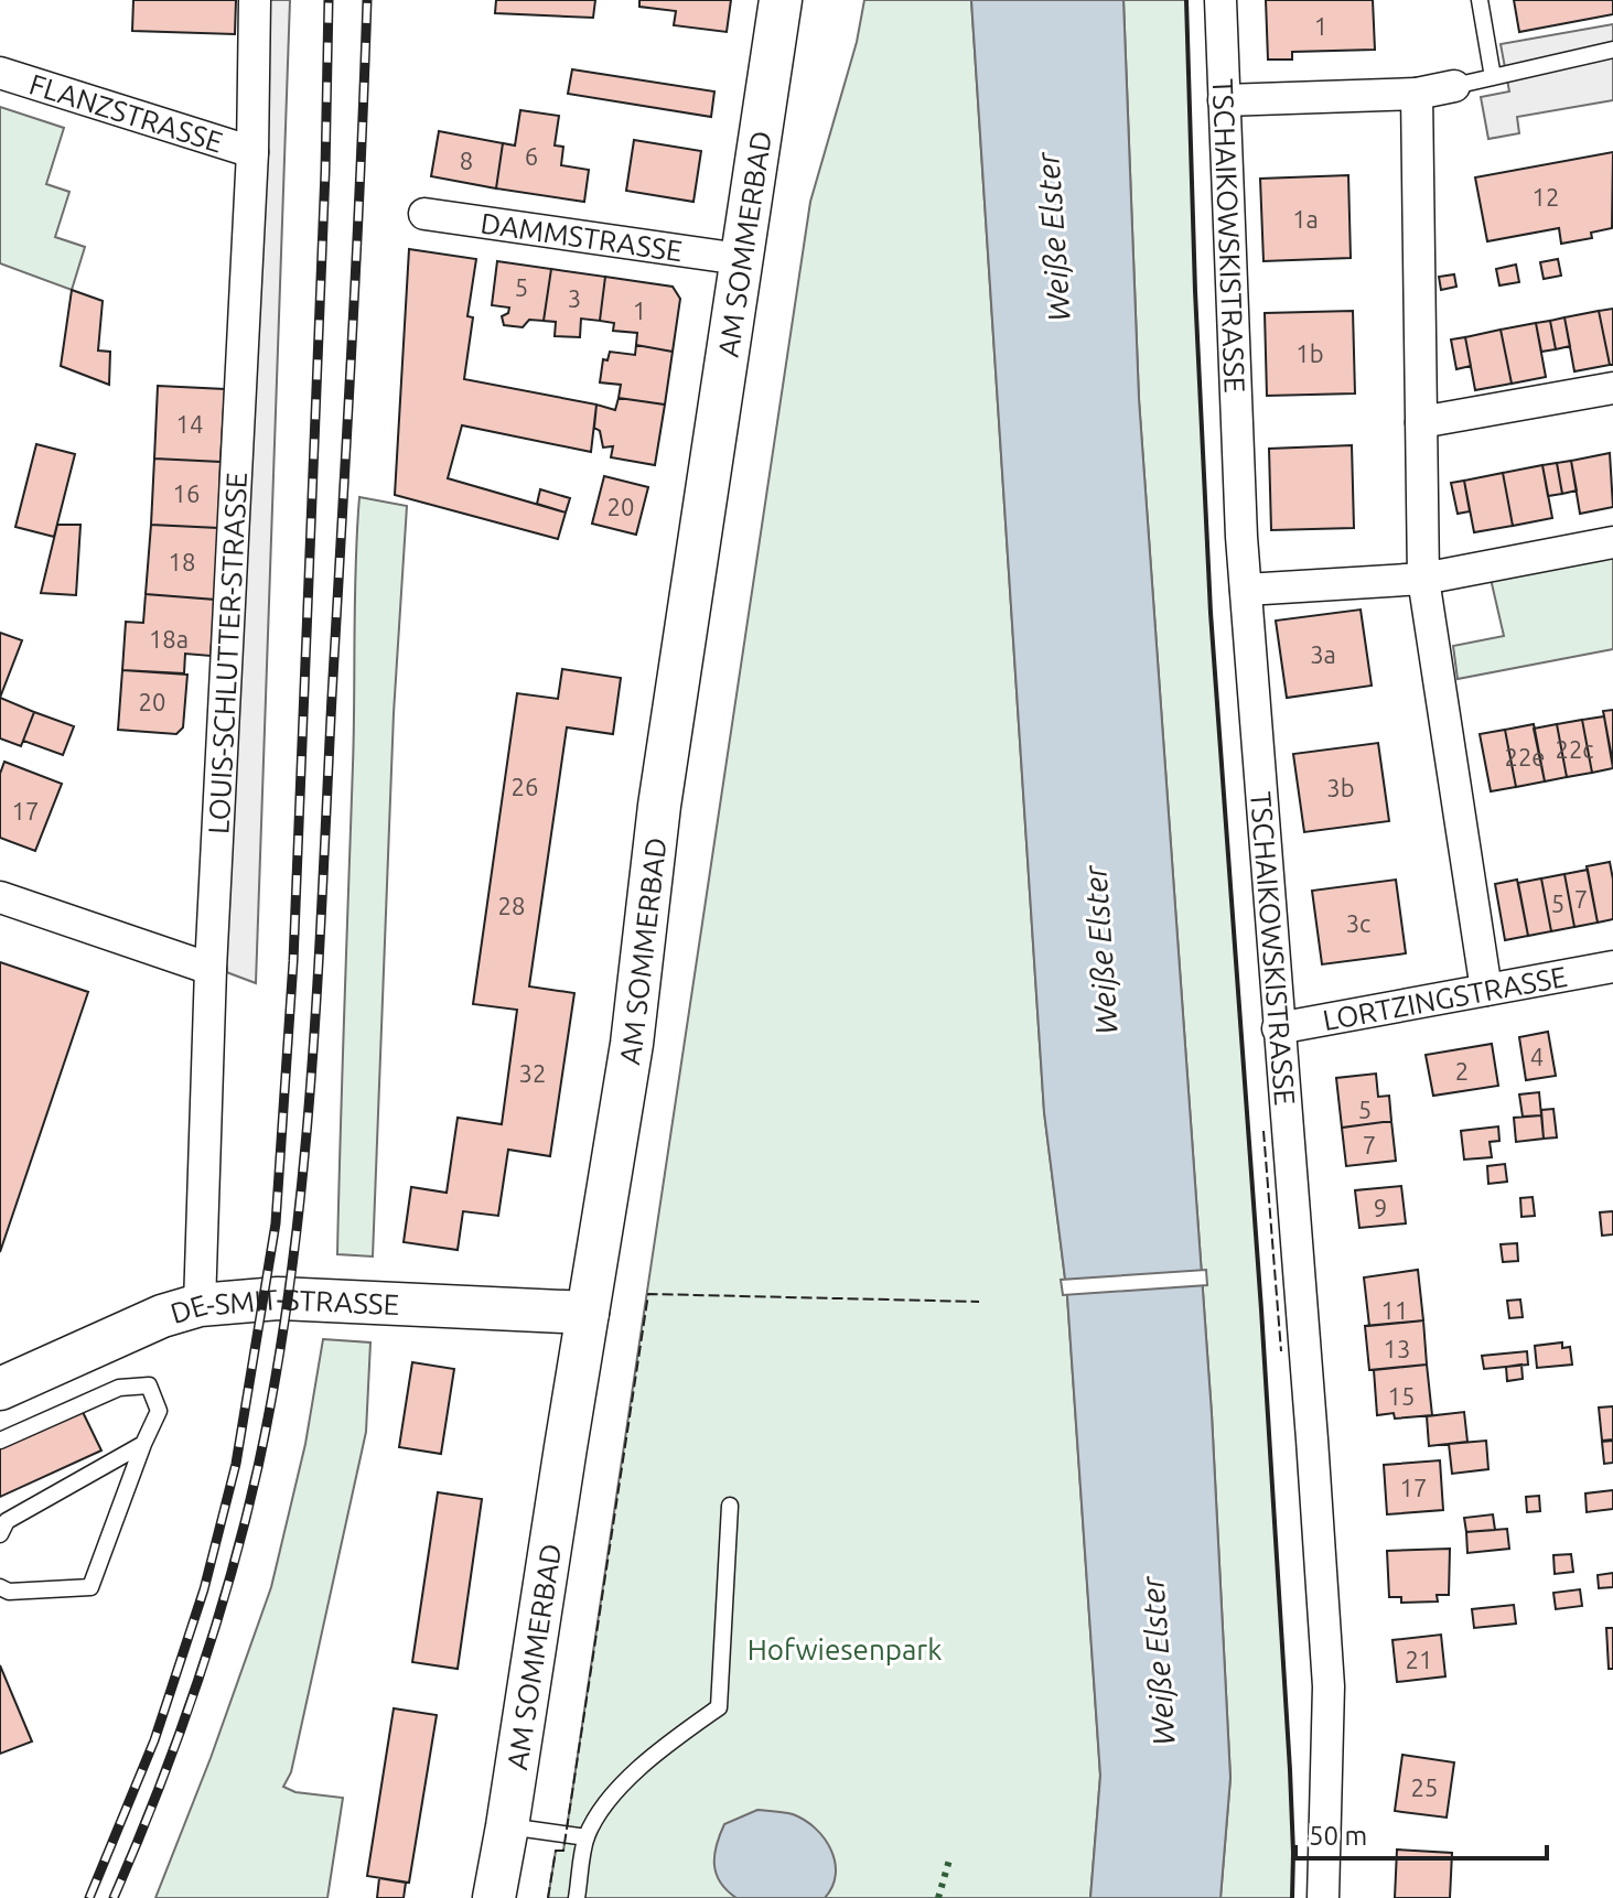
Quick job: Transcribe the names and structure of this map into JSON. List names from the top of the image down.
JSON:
{
  "streets": {
    "main road": ["AM SOMMERBAD", "DE-SMIT-STRASSE"],
    "street": [
      "FLANZSTRASSE",
      "DAMMSTRASSE",
      "TSCHAIKOWSKISTRASSE",
      "LOUIS-SCHLUTTER-STRASSE",
      "LORTZINGSTRASSE"
    ]
  },
  "crossings": [
    ["FLANZSTRASSE", "LOUIS-SCHLUTTER-STRASSE"],
    ["DAMMSTRASSE", "AM SOMMERBAD"],
    ["TSCHAIKOWSKISTRASSE", "LORTZINGSTRASSE"],
    ["AM SOMMERBAD", "DE-SMIT-STRASSE"],
    ["LOUIS-SCHLUTTER-STRASSE", "DE-SMIT-STRASSE"]
  ],
  "water": ["Weiße Elster"],
  "parks": ["Hofwiesenpark"],
  "house_numbers": [
    "1",
    "6",
    "8",
    "12",
    "1a",
    "5",
    "3",
    "1",
    "1b",
    "14",
    "16",
    "20",
    "18",
    "18a",
    "3a",
    "20",
    "22c",
    "22e",
    "26",
    "3b",
    "17",
    "7",
    "5",
    "28",
    "3c",
    "4",
    "2",
    "32",
    "5",
    "7",
    "9",
    "11",
    "13",
    "15",
    "17",
    "21",
    "25"
  ],
  "scale_bar": "50 m"
}
